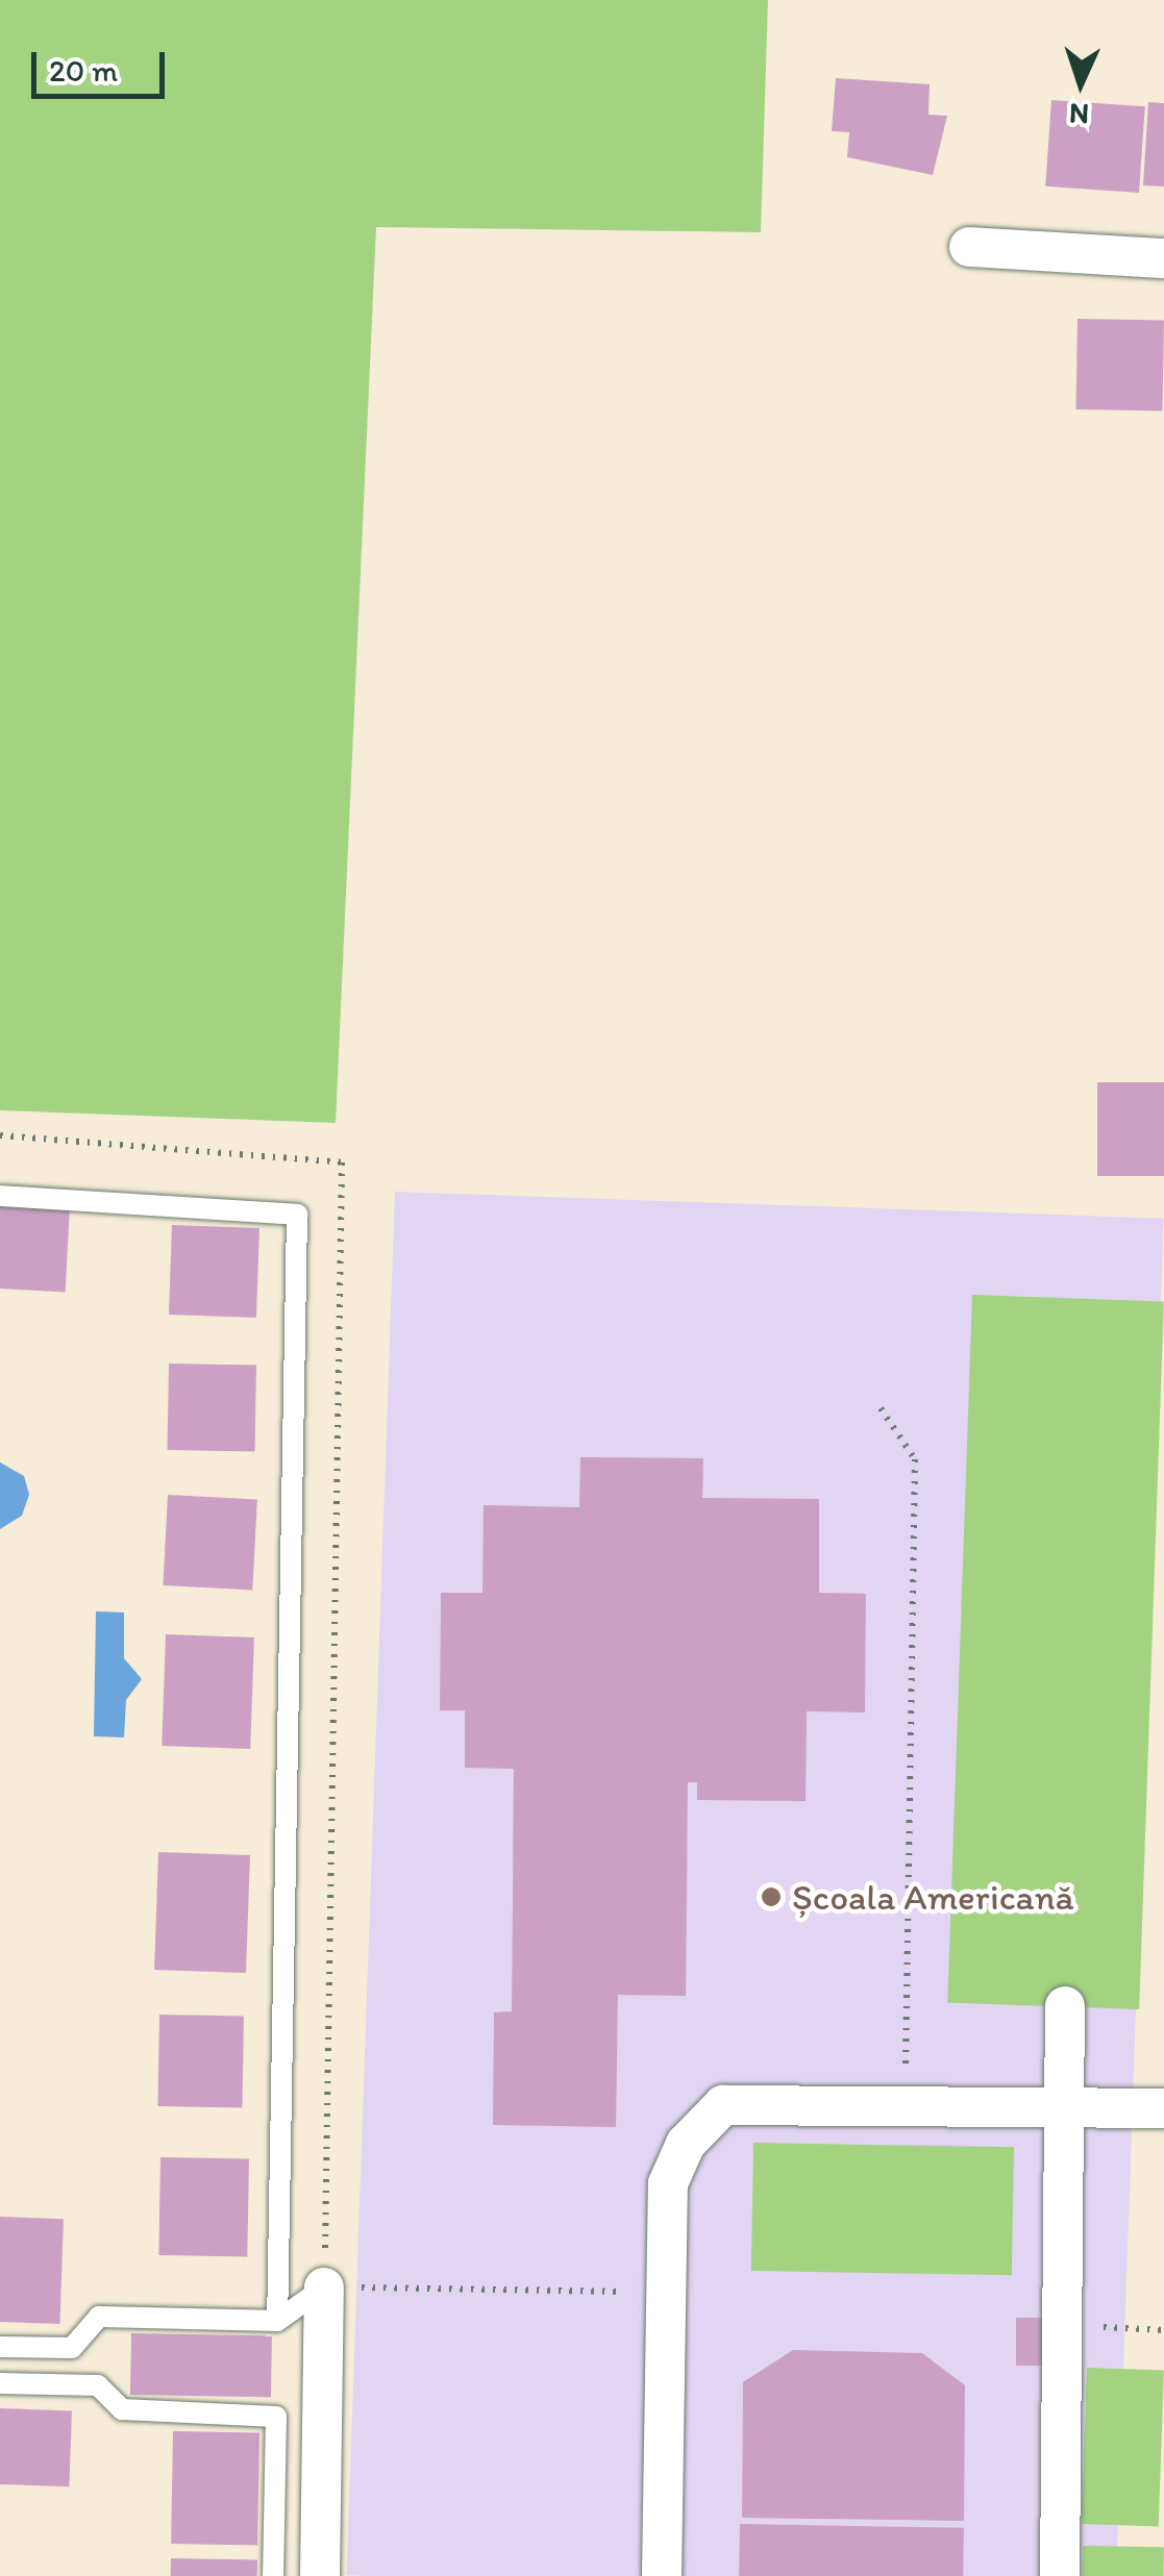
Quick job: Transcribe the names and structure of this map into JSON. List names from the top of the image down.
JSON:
{
  "places": ["Școala Americană"],
  "scale_bar": "20 m",
  "north": "bottom"
}
